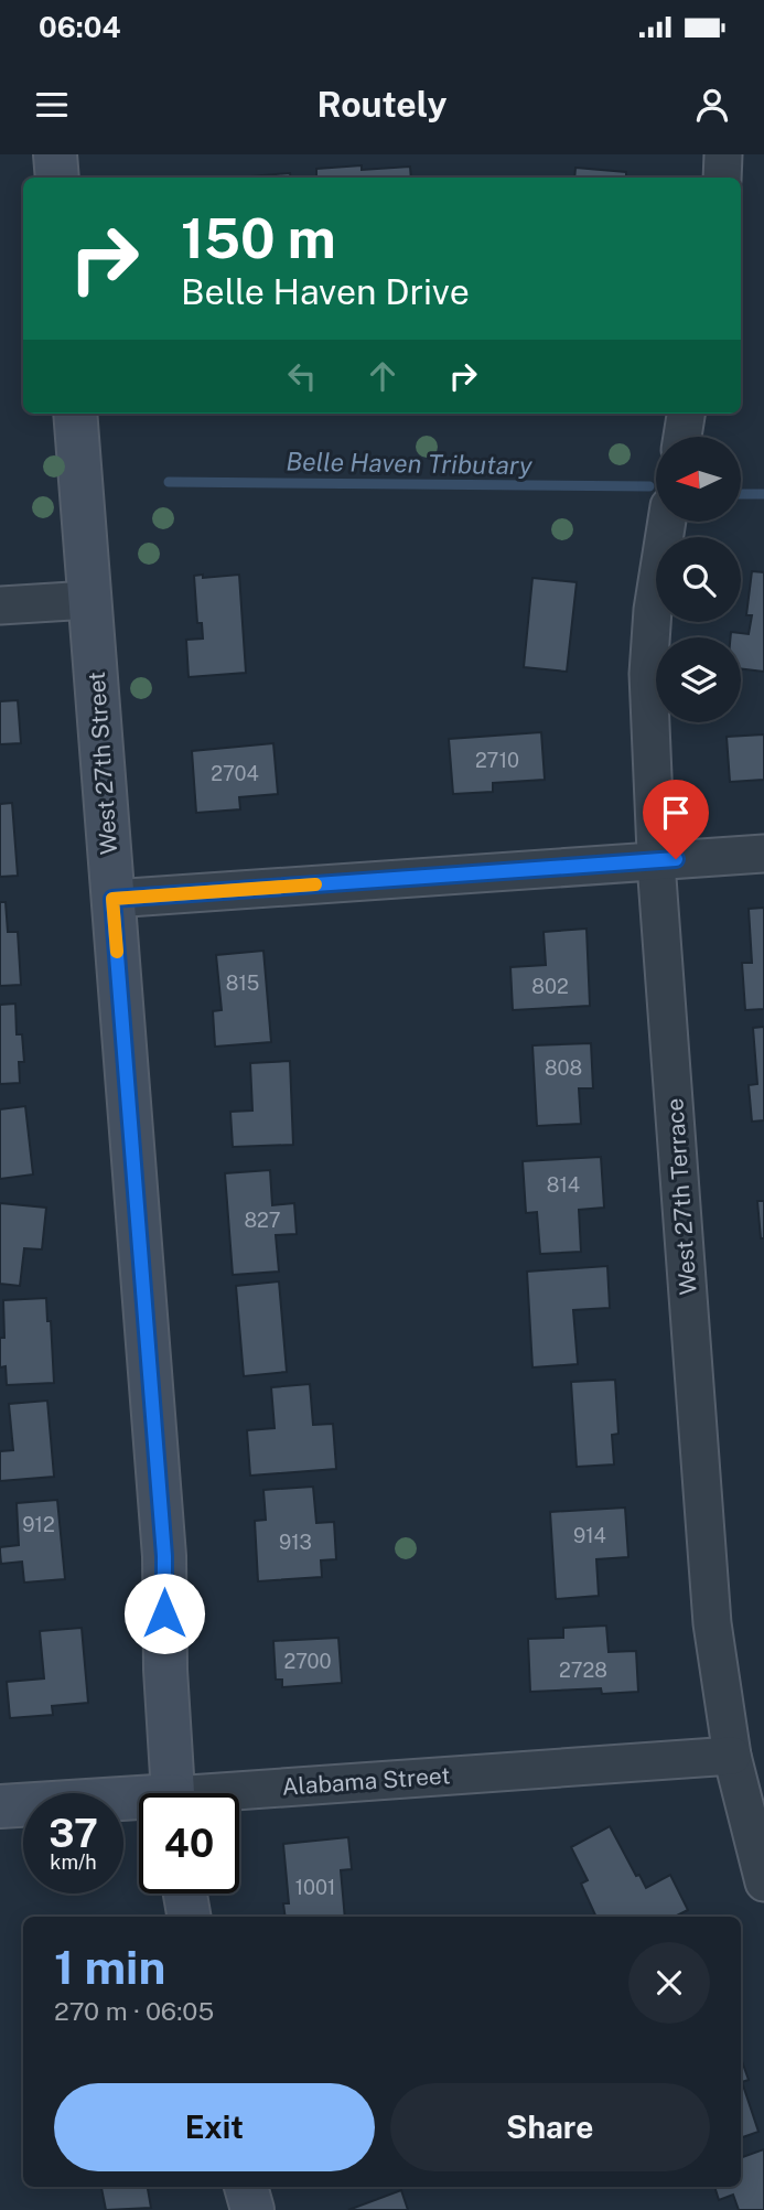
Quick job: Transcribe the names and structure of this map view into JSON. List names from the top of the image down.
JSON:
{
  "streets": {
    "street": ["West 27th Street", "West 27th Terrace", "Alabama Street"]
  },
  "crossings": [
    ["West 27th Terrace", "Alabama Street"]
  ],
  "water": ["Belle Haven Tributary"],
  "house_numbers": [
    "2710",
    "2704",
    "815",
    "802",
    "808",
    "814",
    "827",
    "912",
    "914",
    "913",
    "2700",
    "2728",
    "1001"
  ],
  "north": "left",
  "page": {
    "status": "06:04",
    "header": "Routely",
    "turn": ["150 m", "Belle Haven Drive"],
    "speed": "37 km/h",
    "limit": "40",
    "heading": ["1 min", "270 m · 06:05"],
    "buttons": ["Exit", "Share"]
  }
}
